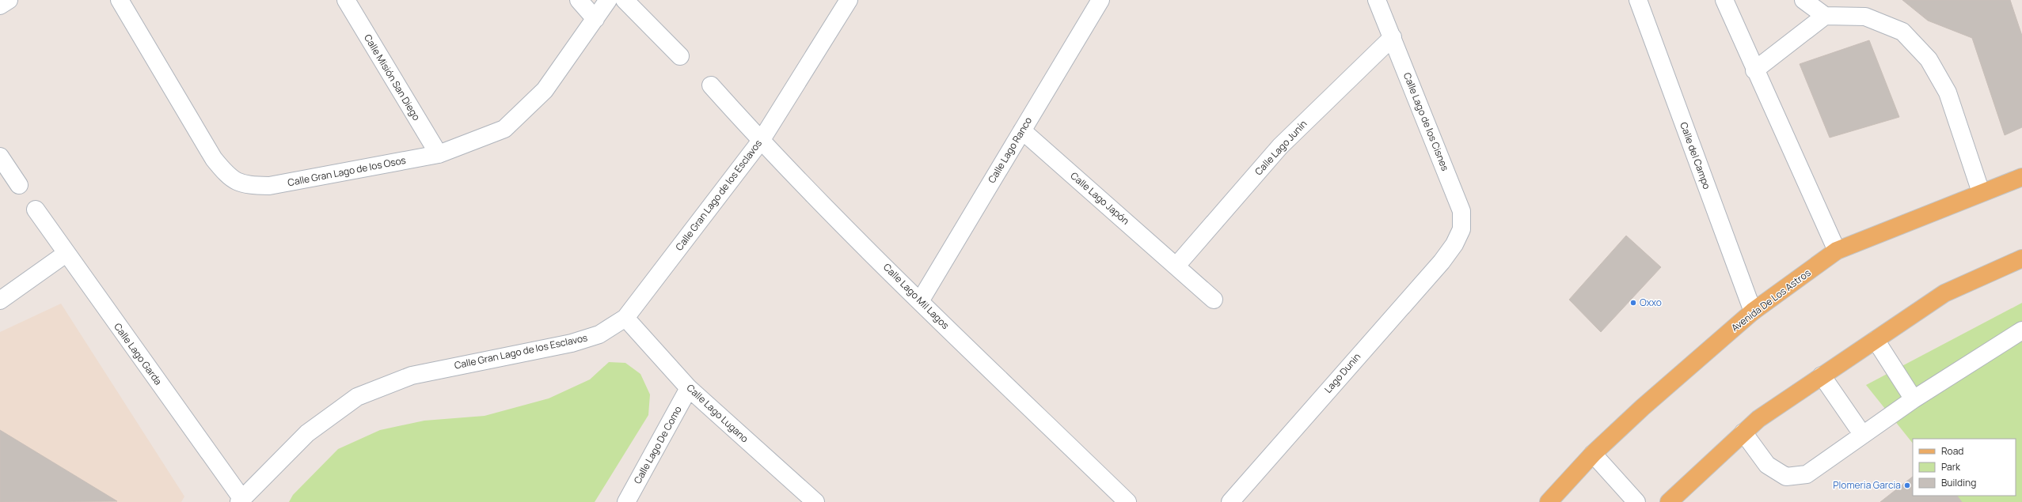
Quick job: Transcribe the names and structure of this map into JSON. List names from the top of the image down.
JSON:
{
  "streets": {
    "main road": ["Avenida De Los Astros"],
    "street": [
      "Calle Misión San Diego",
      "Calle Lago de los Cisnes",
      "Calle Lago Junín",
      "Calle Lago Ranco",
      "Calle del Campo",
      "Calle Gran Lago de los Osos",
      "Calle Gran Lago de los Esclavos",
      "Calle Lago Japón",
      "Calle Lago Mil Lagos",
      "Calle Lago Garda",
      "Lago Dunin",
      "Calle Lago Lugano",
      "Calle Lago De Como"
    ]
  },
  "crossings": [
    ["Calle Misión San Diego", "Calle Gran Lago de los Osos"],
    ["Calle Lago de los Cisnes", "Calle Lago Junín"],
    ["Calle Lago de los Cisnes", "Lago Dunin"],
    ["Calle Lago Junín", "Calle Lago Japón"],
    ["Calle Lago Ranco", "Calle Lago Japón"],
    ["Calle Lago Ranco", "Calle Lago Mil Lagos"],
    ["Calle del Campo", "Avenida De Los Astros"],
    ["Calle Gran Lago de los Esclavos", "Calle Lago Mil Lagos"],
    ["Calle Gran Lago de los Esclavos", "Calle Lago Garda"],
    ["Calle Gran Lago de los Esclavos", "Calle Lago Lugano"],
    ["Calle Lago Lugano", "Calle Lago De Como"]
  ],
  "places": ["Oxxo", "Plomeria Garcia"],
  "legend": ["Road", "Park", "Building"]
}
